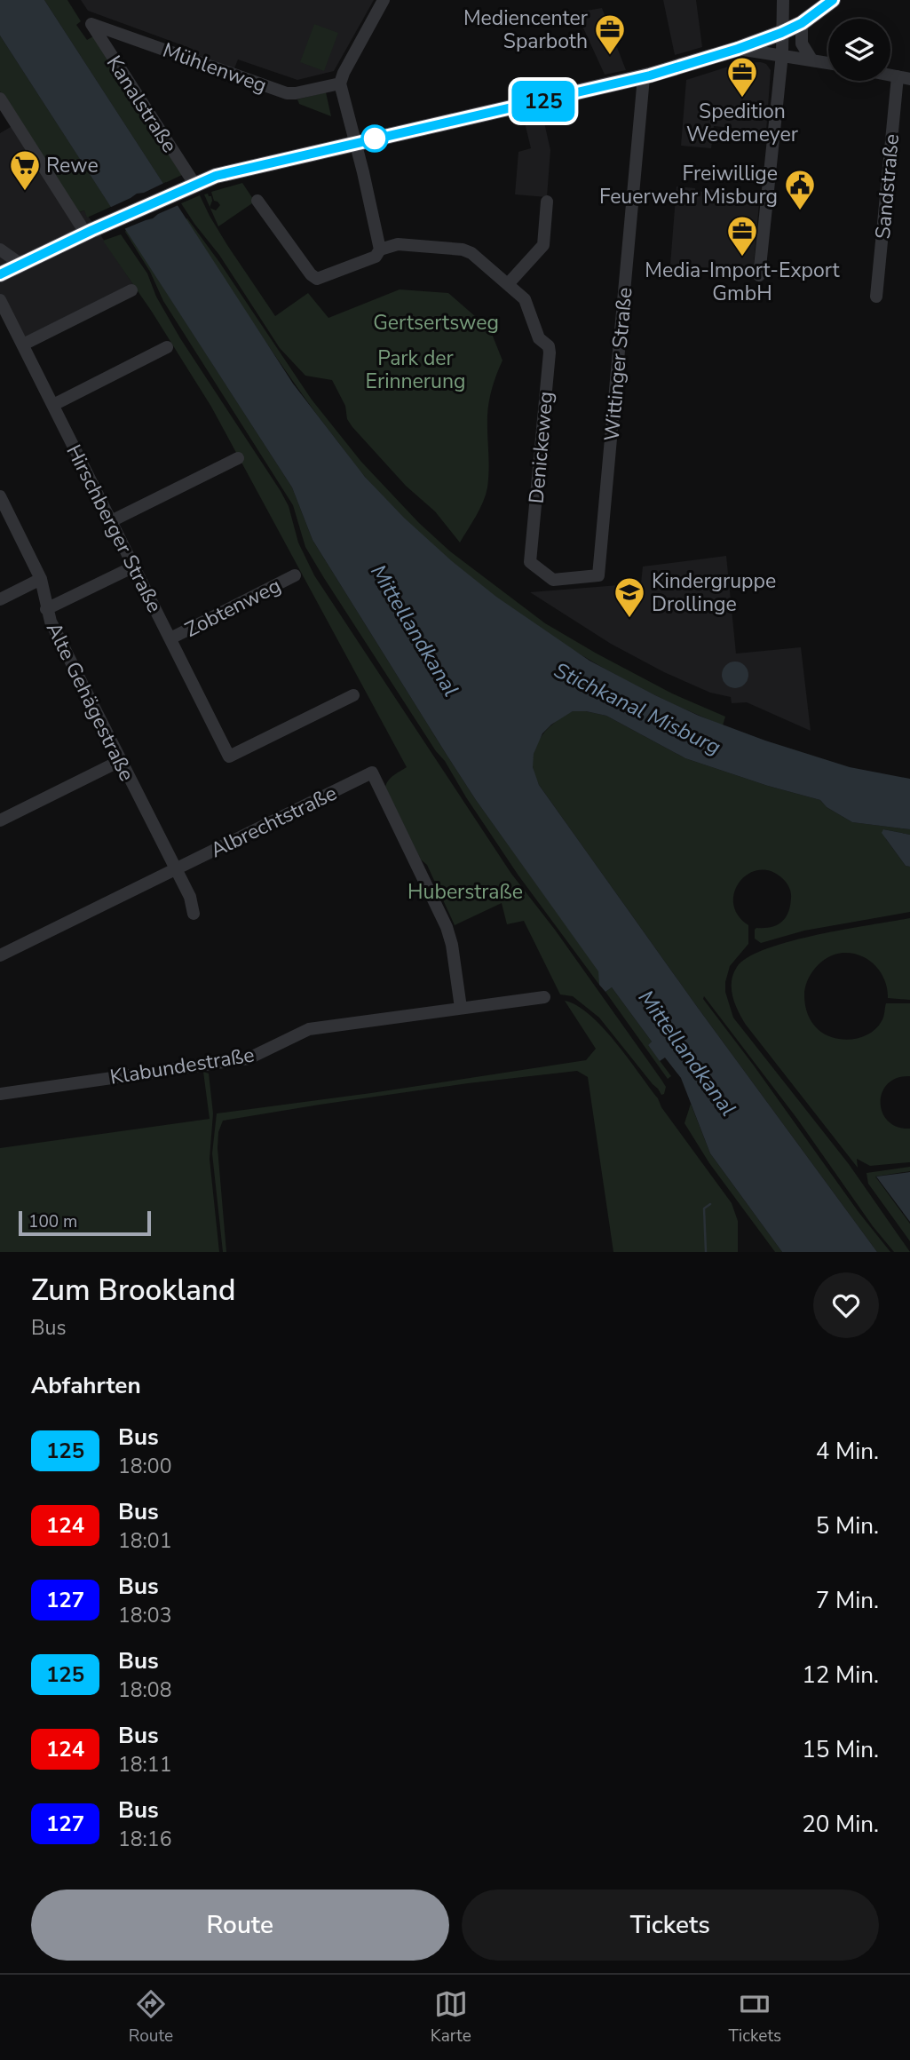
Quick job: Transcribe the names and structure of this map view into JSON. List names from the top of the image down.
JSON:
{
  "streets": {
    "street": [
      "Mühlenweg",
      "Kanalstraße",
      "Sandstraße",
      "Wittinger Straße",
      "Denickeweg",
      "Hirschberger Straße",
      "Zobtenweg",
      "Alte Gehägestraße",
      "Albrechtstraße",
      "Klabundestraße"
    ]
  },
  "crossings": [
    ["Mühlenweg", "Kanalstraße"],
    ["Wittinger Straße", "Denickeweg"],
    ["Hirschberger Straße", "Zobtenweg"],
    ["Alte Gehägestraße", "Albrechtstraße"],
    ["Albrechtstraße", "Klabundestraße"]
  ],
  "water": ["Mittellandkanal", "Stichkanal Misburg"],
  "parks": ["Gertsertsweg", "Park der Erinnerung", "Huberstraße"],
  "places": {
    "office": ["Mediencenter Sparboth", "Spedition Wedemeyer", "Media-Import-Export GmbH"],
    "supermarket": ["Rewe"],
    "public building": ["Freiwillige Feuerwehr Misburg"],
    "school or university": ["Kindergruppe Drollinge"]
  },
  "lines": ["bus line 125"],
  "scale_bar": "100 m",
  "page": {
    "on_map": "125",
    "scale": "100 m",
    "heading": [
      ["Zum Brookland", "Bus"],
      "Abfahrten"
    ],
    "list": [
      {
        "mark": "125",
        "name": "Bus",
        "note": "18:00",
        "value": "4 Min."
      },
      {
        "mark": "124",
        "name": "Bus",
        "note": "18:01",
        "value": "5 Min."
      },
      {
        "mark": "127",
        "name": "Bus",
        "note": "18:03",
        "value": "7 Min."
      },
      {
        "mark": "125",
        "name": "Bus",
        "note": "18:08",
        "value": "12 Min."
      },
      {
        "mark": "124",
        "name": "Bus",
        "note": "18:11",
        "value": "15 Min."
      },
      {
        "mark": "127",
        "name": "Bus",
        "note": "18:16",
        "value": "20 Min."
      }
    ],
    "buttons": ["Route", "Tickets"],
    "tabs": ["Route", "Karte", "Tickets"]
  }
}
